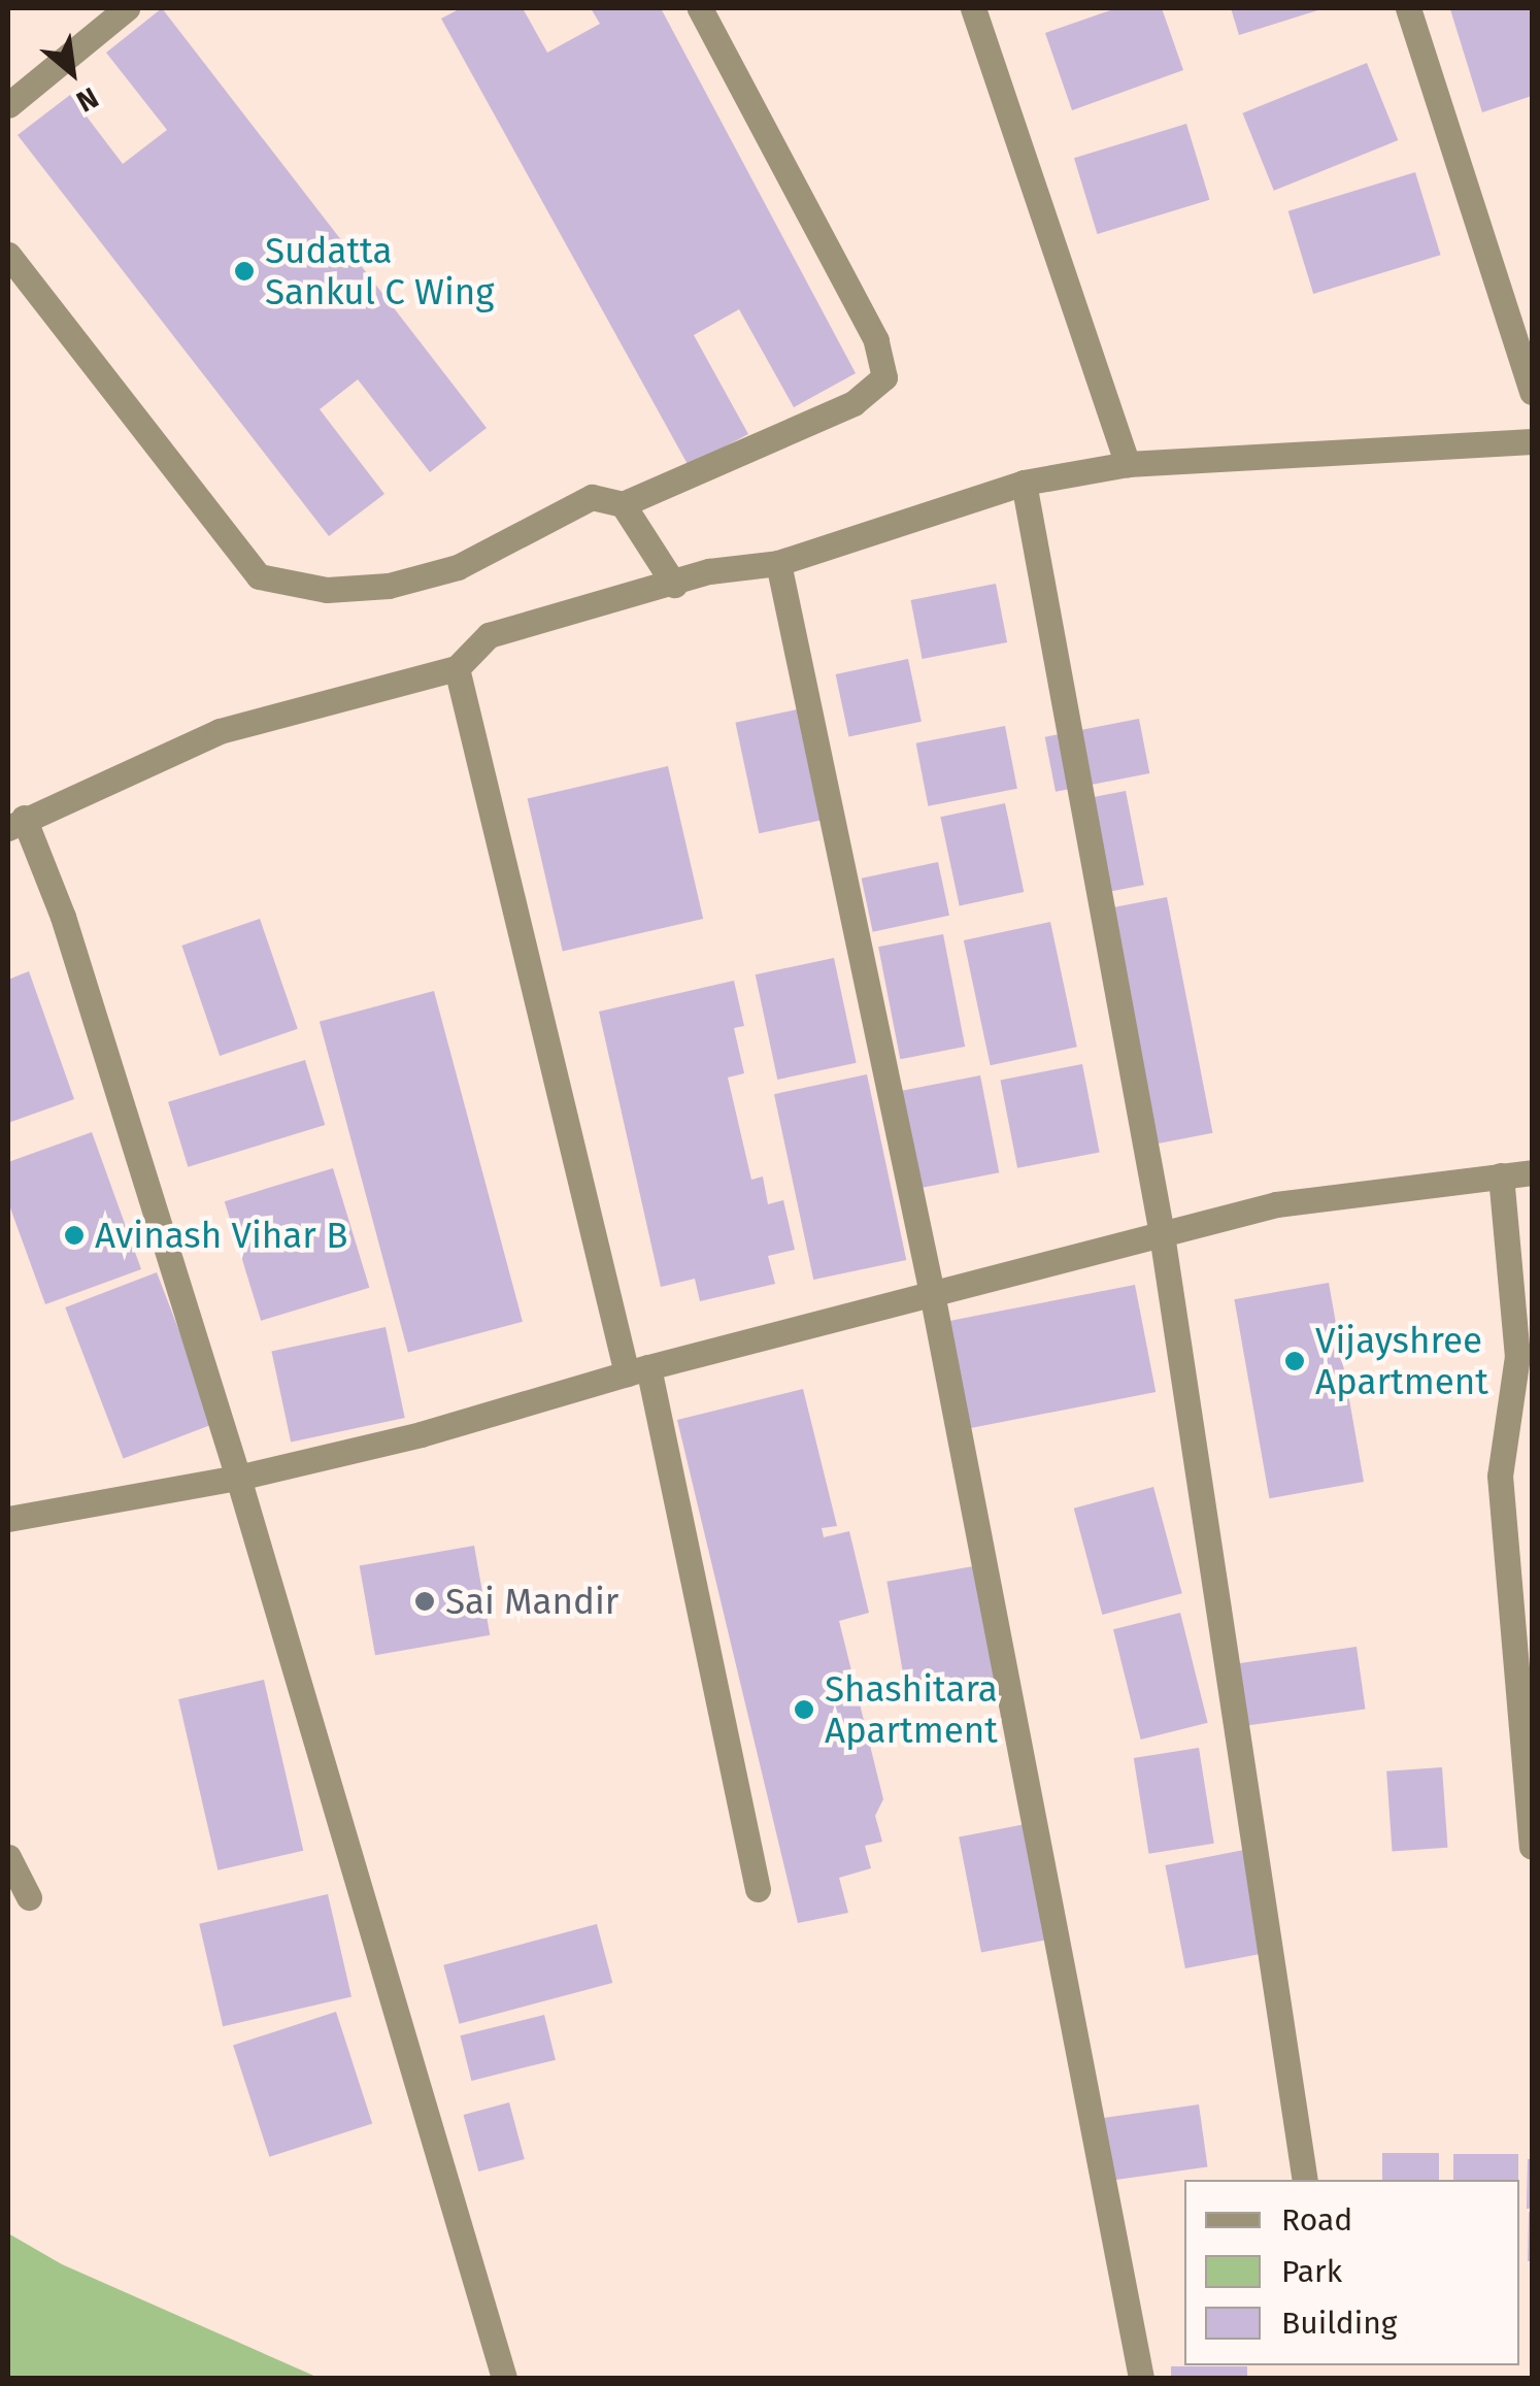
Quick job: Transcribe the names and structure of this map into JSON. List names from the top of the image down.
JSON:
{
  "places": [
    "Sudatta Sankul C Wing",
    "Avinash Vihar B",
    "Vijayshree Apartment",
    "Sai Mandir",
    "Shashitara Apartment"
  ],
  "legend": ["Road", "Park", "Building"],
  "north": "bottom right"
}
